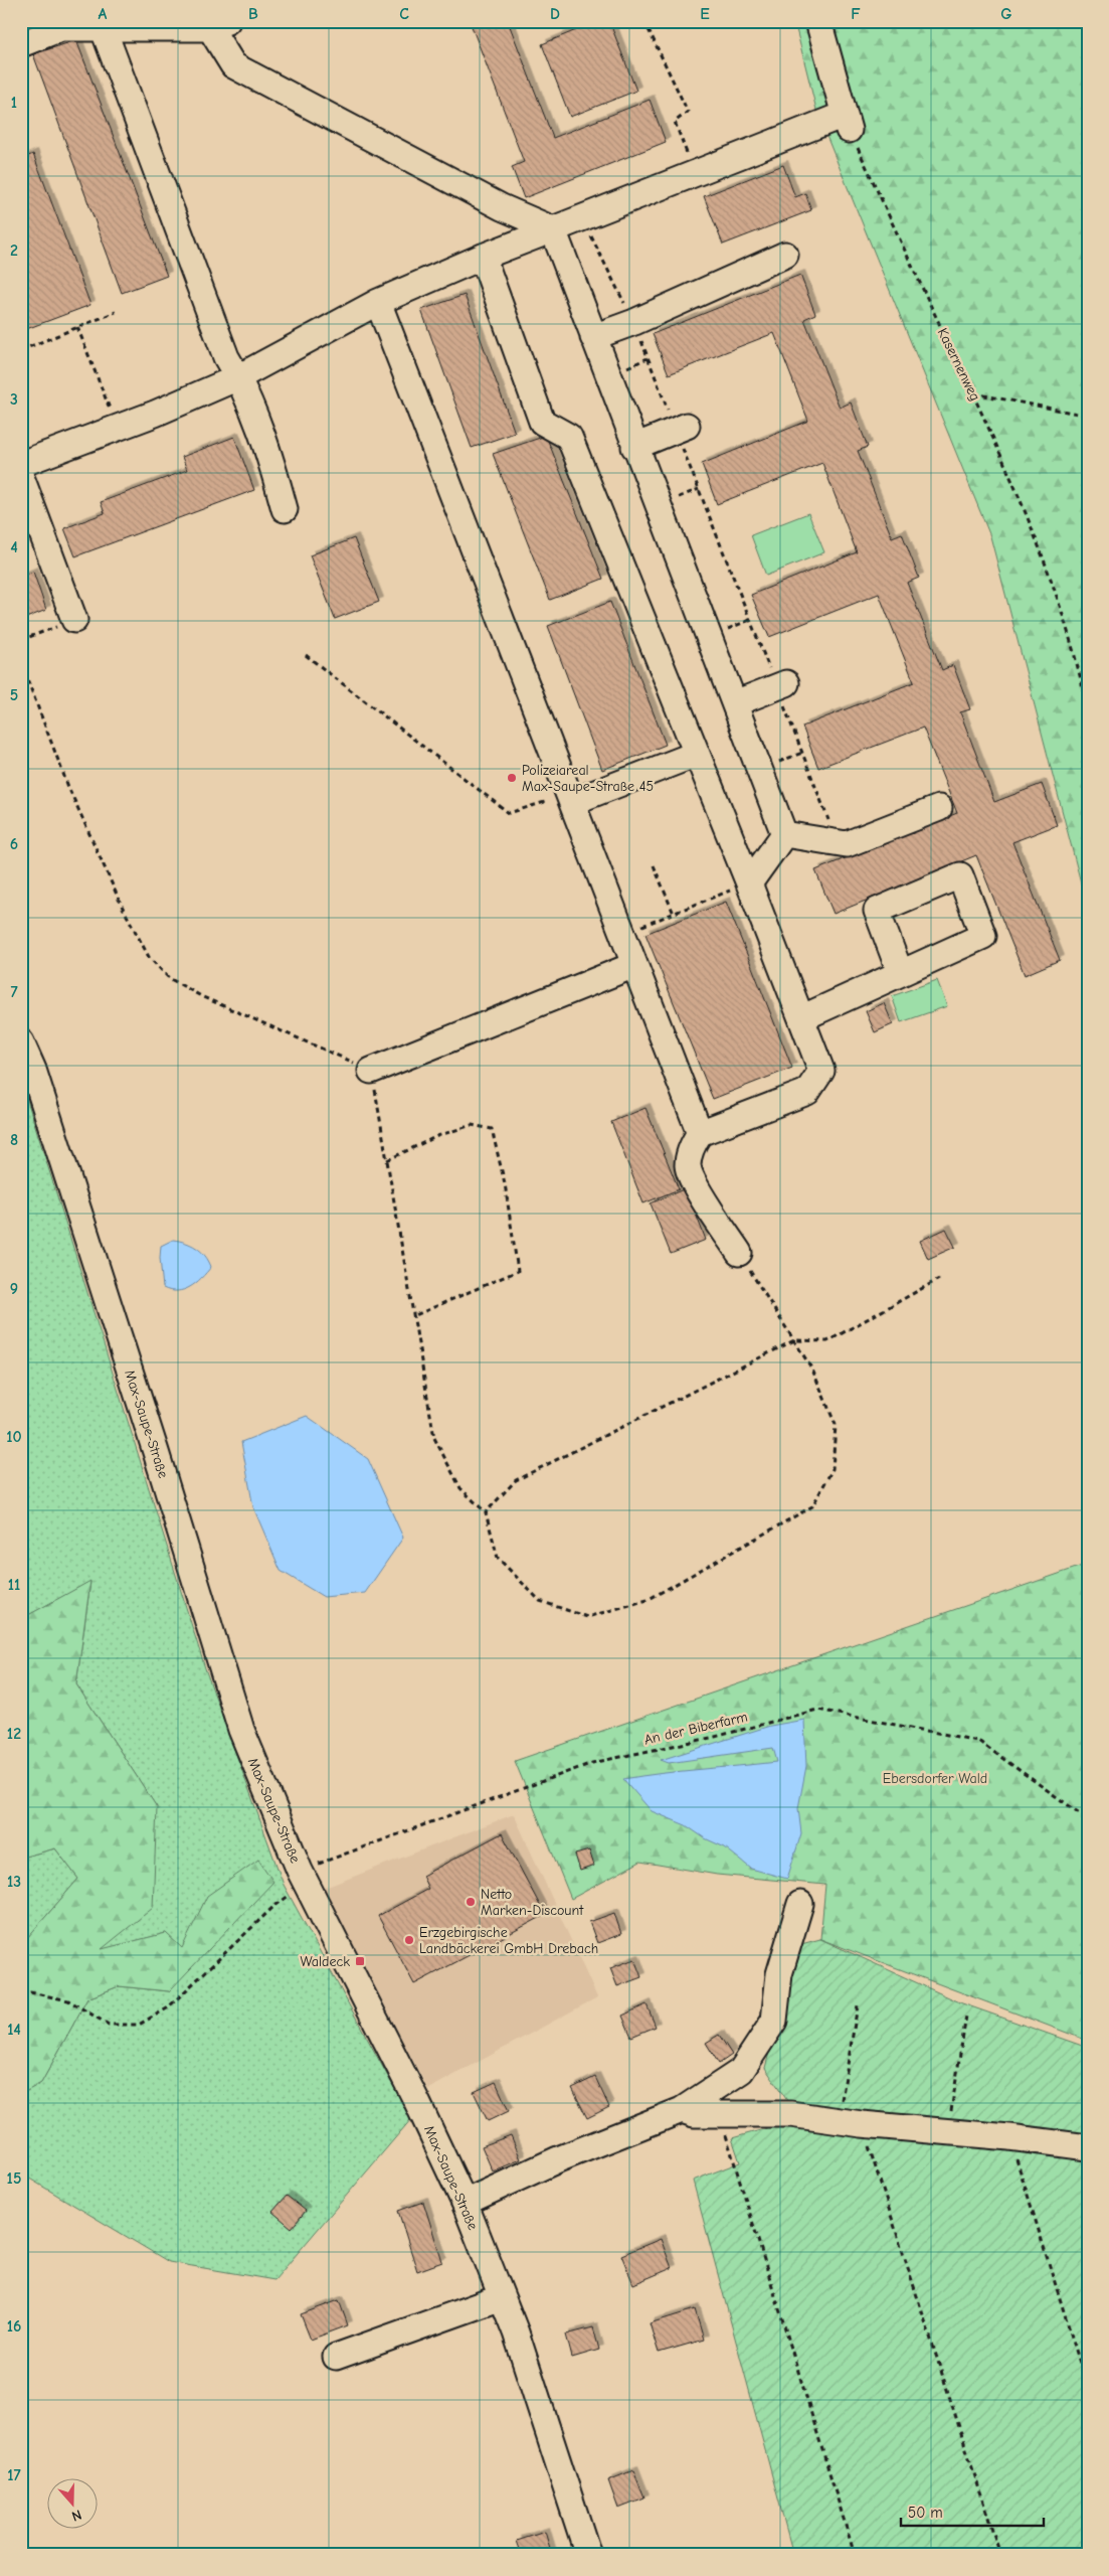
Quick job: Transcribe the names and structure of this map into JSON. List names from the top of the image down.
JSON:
{
  "streets": {
    "street": ["Max-Saupe-Straße"],
    "path": ["Kasernenweg", "An der Biberfarm"]
  },
  "crossings": [
    ["Max-Saupe-Straße", "An der Biberfarm"]
  ],
  "parks": ["Ebersdorfer Wald"],
  "places": {
    "other": ["Polizeiareal Max-Saupe-Straße 45", "Netto Marken-Discount", "Erzgebirgische Landbäckerei GmbH Drebach"],
    "transit": ["Waldeck"]
  },
  "scale_bar": "50 m",
  "north": "bottom",
  "grid": {
    "columns": [
      "A",
      "B",
      "C",
      "D",
      "E",
      "F",
      "G"
    ],
    "rows": [
      "1",
      "2",
      "3",
      "4",
      "5",
      "6",
      "7",
      "8",
      "9",
      "10",
      "11",
      "12",
      "13",
      "14",
      "15",
      "16",
      "17"
    ]
  }
}
